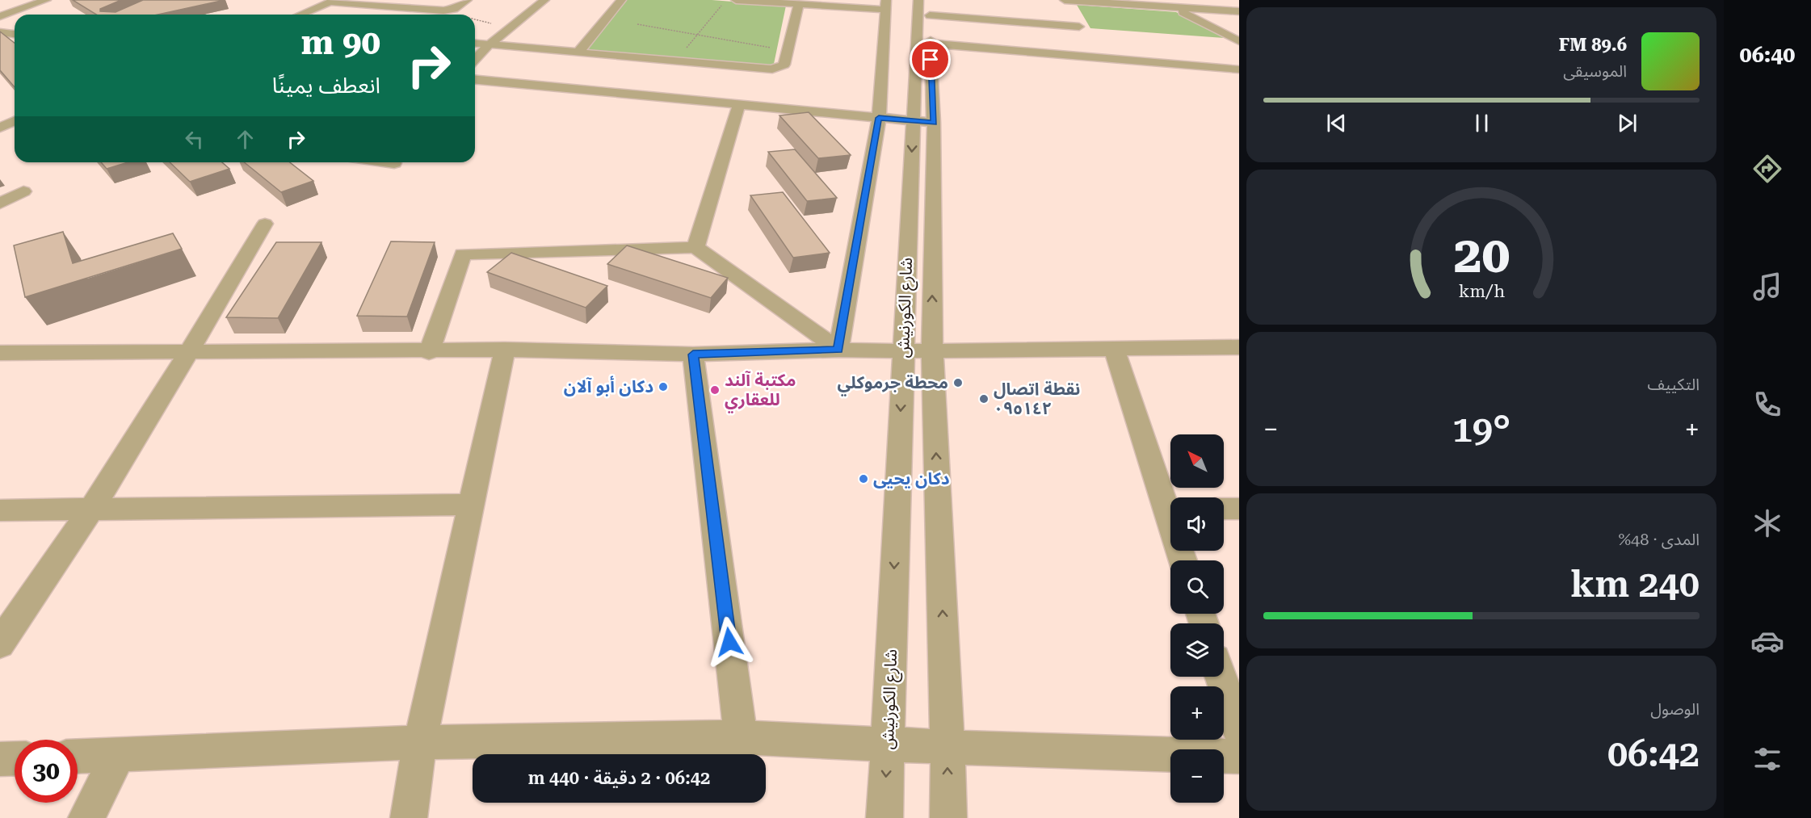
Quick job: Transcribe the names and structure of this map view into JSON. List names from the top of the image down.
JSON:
{
  "streets": {
    "street": ["شارع الكورنيش"]
  },
  "places": [
    "محطة جرموكلي",
    "دكان أبو آلان",
    "مكتبة آلند للعقاري",
    "نقطة اتصال ٠٩٥١٤٢",
    "دكان يحيى"
  ],
  "north": "top left",
  "page": {
    "tabs": "06:40",
    "turn": ["90 m", "انعطف يمينًا"],
    "song": ["89.6 FM", "الموسيقى"],
    "tile": [
      "التكييف",
      ["المدى · 48%", "240 km"],
      ["الوصول", "06:42"]
    ],
    "heat": ["−", "19°", "+"],
    "map_buttons": ["+", "−"],
    "limit": "30",
    "trip": "06:42 · 2 دقيقة · 440 m",
    "gauge": ["20", "km/h"]
  }
}
